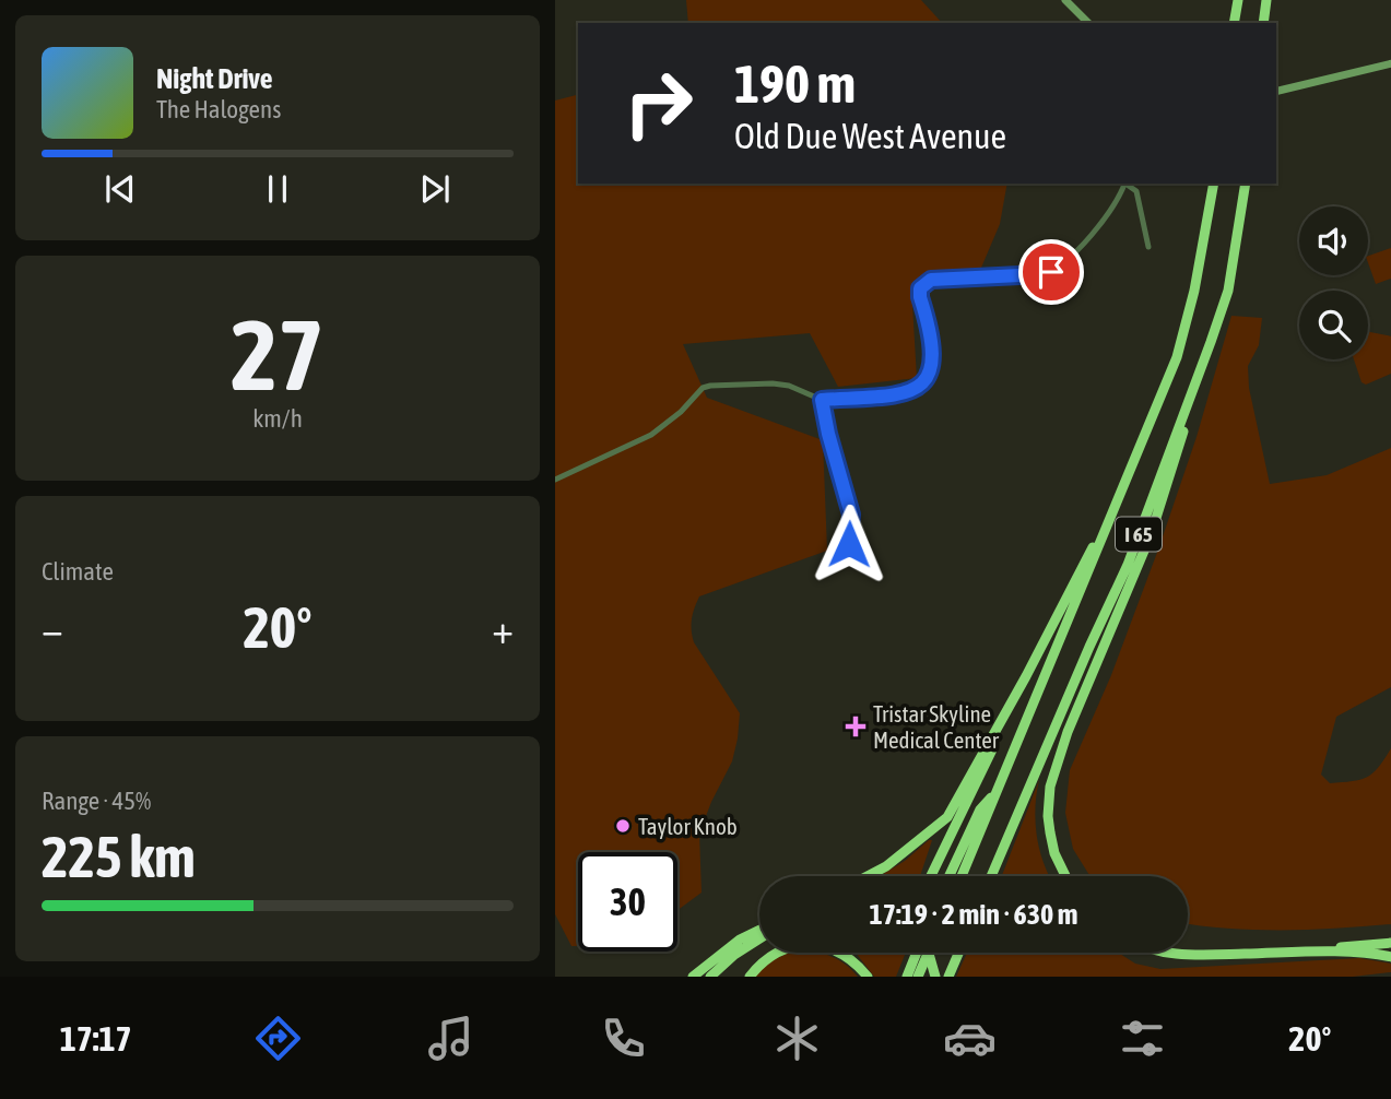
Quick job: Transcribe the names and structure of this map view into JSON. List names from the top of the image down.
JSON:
{
  "streets": {
    "highway": ["I 65"]
  },
  "places": {
    "health": ["Tristar Skyline Medical Center"],
    "other": ["Taylor Knob"]
  },
  "page": {
    "turn": ["190 m", "Old Due West Avenue"],
    "song": ["Night Drive", "The Halogens"],
    "tile": [
      ["27", "km/h"],
      "Climate",
      ["Range · 45%", "225 km"]
    ],
    "heat": ["−", "20°", "+"],
    "limit": "30",
    "trip": "17:19 · 2 min · 630 m",
    "tabs": ["17:17", "20°"]
  }
}
